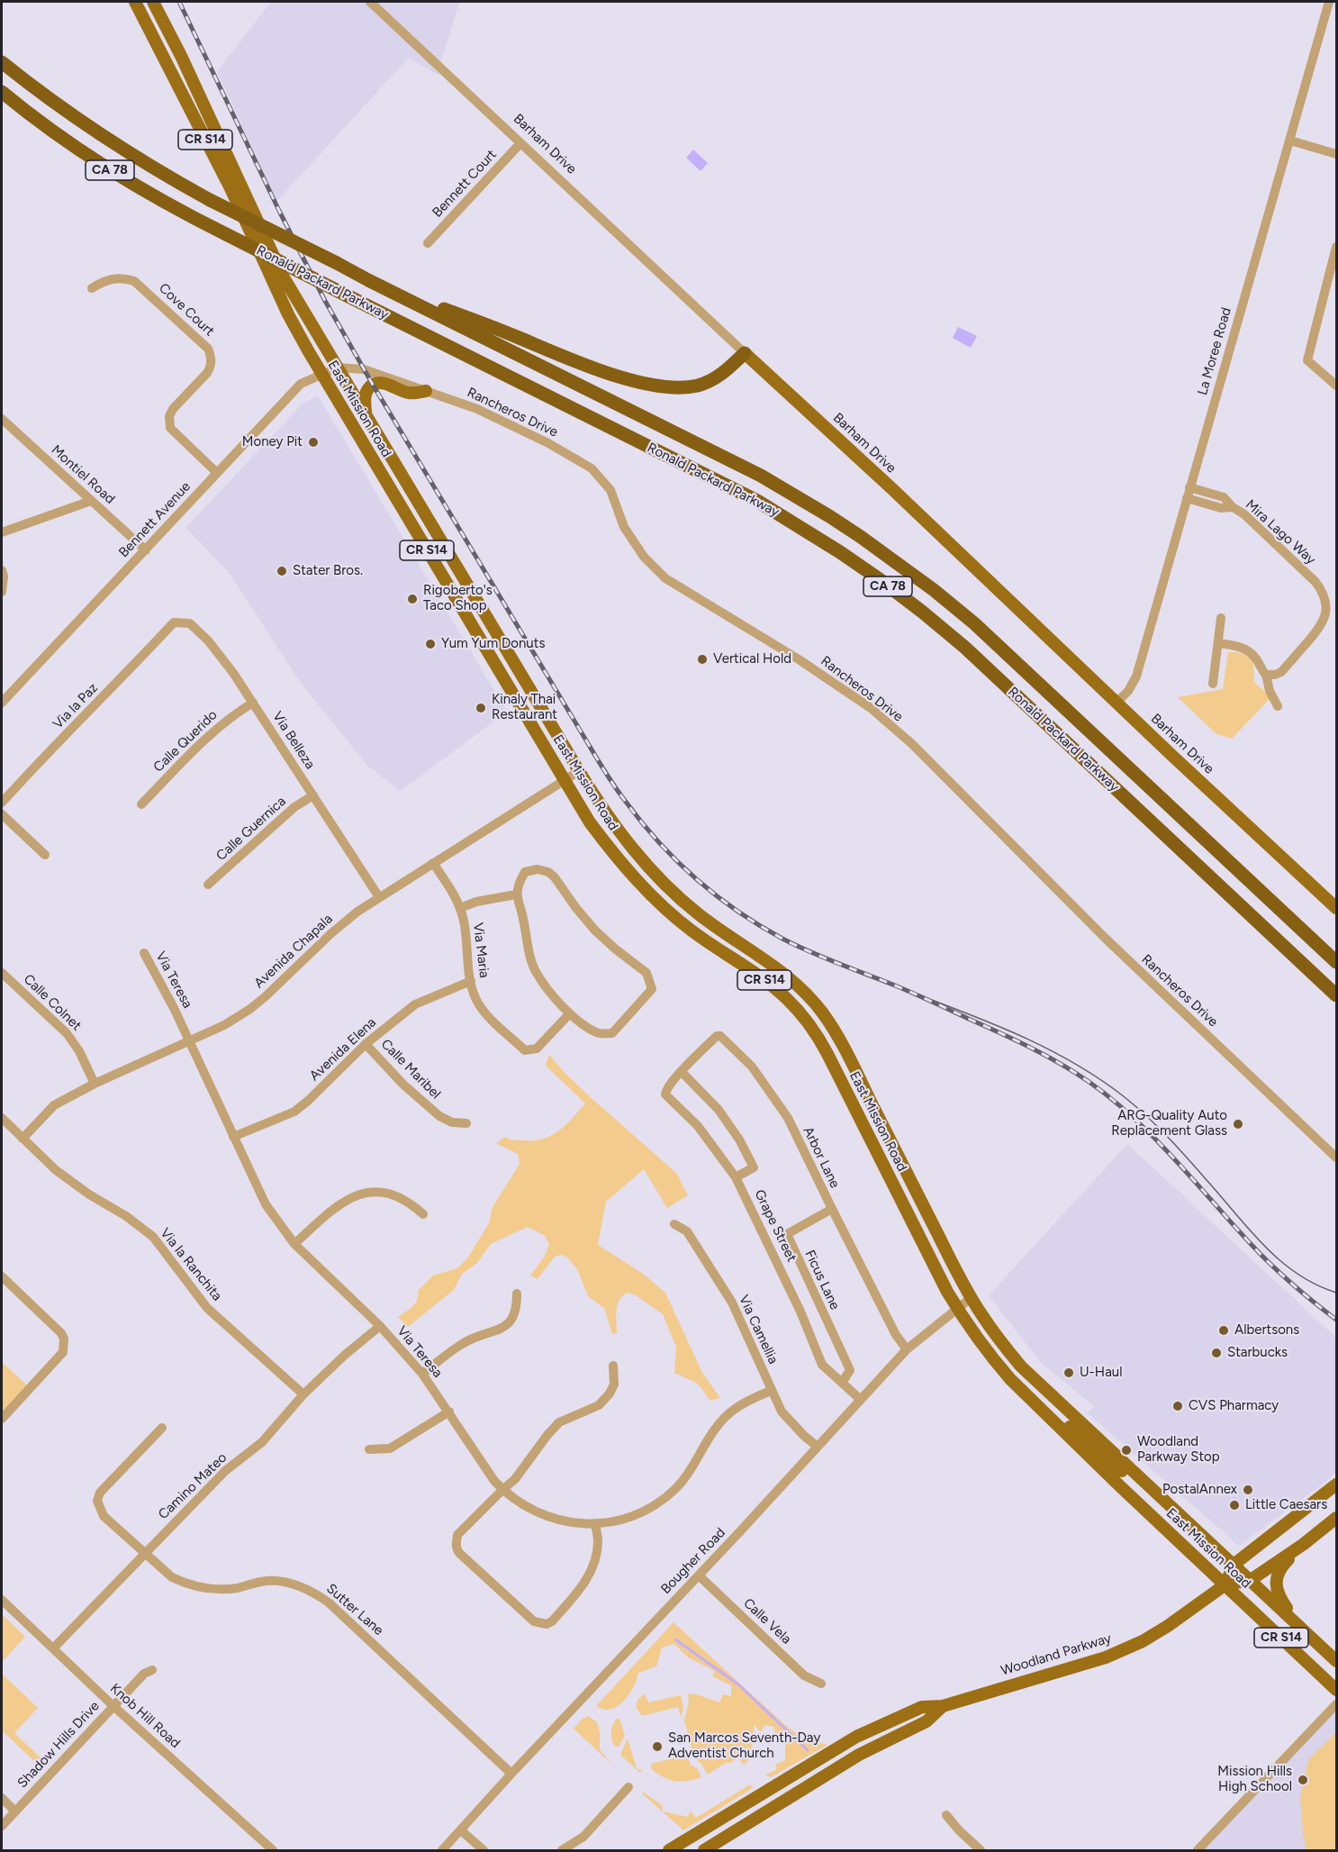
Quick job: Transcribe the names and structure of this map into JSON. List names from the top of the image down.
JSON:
{
  "streets": {
    "highway": ["CA 78", "Ronald Packard Parkway"],
    "main road": [
      "CR S14",
      "Barham Drive",
      "East Mission Road",
      "Woodland Parkway"
    ],
    "street": [
      "Bennett Court",
      "Cove Court",
      "La Moree Road",
      "Rancheros Drive",
      "Montiel Road",
      "Bennett Avenue",
      "Mira Lago Way",
      "Via la Paz",
      "Via Belleza",
      "Calle Querido",
      "Calle Guernica",
      "Via Maria",
      "Avenida Chapala",
      "Via Teresa",
      "Calle Colnet",
      "Avenida Elena",
      "Calle Maribel",
      "Arbor Lane",
      "Grape Street",
      "Via la Ranchita",
      "Ficus Lane",
      "Via Camellia",
      "Camino Mateo",
      "Bougher Road",
      "Sutter Lane",
      "Calle Vela",
      "Knob Hill Road",
      "Shadow Hills Drive"
    ]
  },
  "crossings": [
    ["Barham Drive", "Bennett Court"],
    ["Barham Drive", "La Moree Road"],
    ["Cove Court", "Bennett Avenue"],
    ["La Moree Road", "Mira Lago Way"],
    ["East Mission Road", "Rancheros Drive"],
    ["East Mission Road", "Bennett Avenue"],
    ["East Mission Road", "Avenida Chapala"],
    ["East Mission Road", "Bougher Road"],
    ["East Mission Road", "Woodland Parkway"],
    ["Rancheros Drive", "Bennett Avenue"],
    ["Montiel Road", "Bennett Avenue"],
    ["Via la Paz", "Via Belleza"],
    ["Via Belleza", "Calle Querido"],
    ["Via Belleza", "Calle Guernica"],
    ["Via Belleza", "Avenida Chapala"],
    ["Via Maria", "Avenida Chapala"],
    ["Via Maria", "Avenida Elena"],
    ["Avenida Chapala", "Via Teresa"],
    ["Avenida Chapala", "Calle Colnet"],
    ["Avenida Chapala", "Via la Ranchita"],
    ["Via Teresa", "Avenida Elena"],
    ["Via Teresa", "Via Camellia"],
    ["Via Teresa", "Camino Mateo"],
    ["Avenida Elena", "Calle Maribel"],
    ["Arbor Lane", "Grape Street"],
    ["Arbor Lane", "Ficus Lane"],
    ["Arbor Lane", "Bougher Road"],
    ["Grape Street", "Ficus Lane"],
    ["Grape Street", "Bougher Road"],
    ["Via la Ranchita", "Camino Mateo"],
    ["Via Camellia", "Bougher Road"],
    ["Camino Mateo", "Sutter Lane"],
    ["Camino Mateo", "Knob Hill Road"],
    ["Bougher Road", "Sutter Lane"],
    ["Bougher Road", "Calle Vela"],
    ["Knob Hill Road", "Shadow Hills Drive"]
  ],
  "places": [
    "Money Pit",
    "Stater Bros.",
    "Rigoberto's Taco Shop",
    "Yum Yum Donuts",
    "Vertical Hold",
    "Kinaly Thai Restaurant",
    "ARG-Quality Auto Replacement Glass",
    "Albertsons",
    "Starbucks",
    "U-Haul",
    "CVS Pharmacy",
    "Woodland Parkway Stop",
    "PostalAnnex",
    "Little Caesars",
    "San Marcos Seventh-Day Adventist Church",
    "Mission Hills High School"
  ]
}
